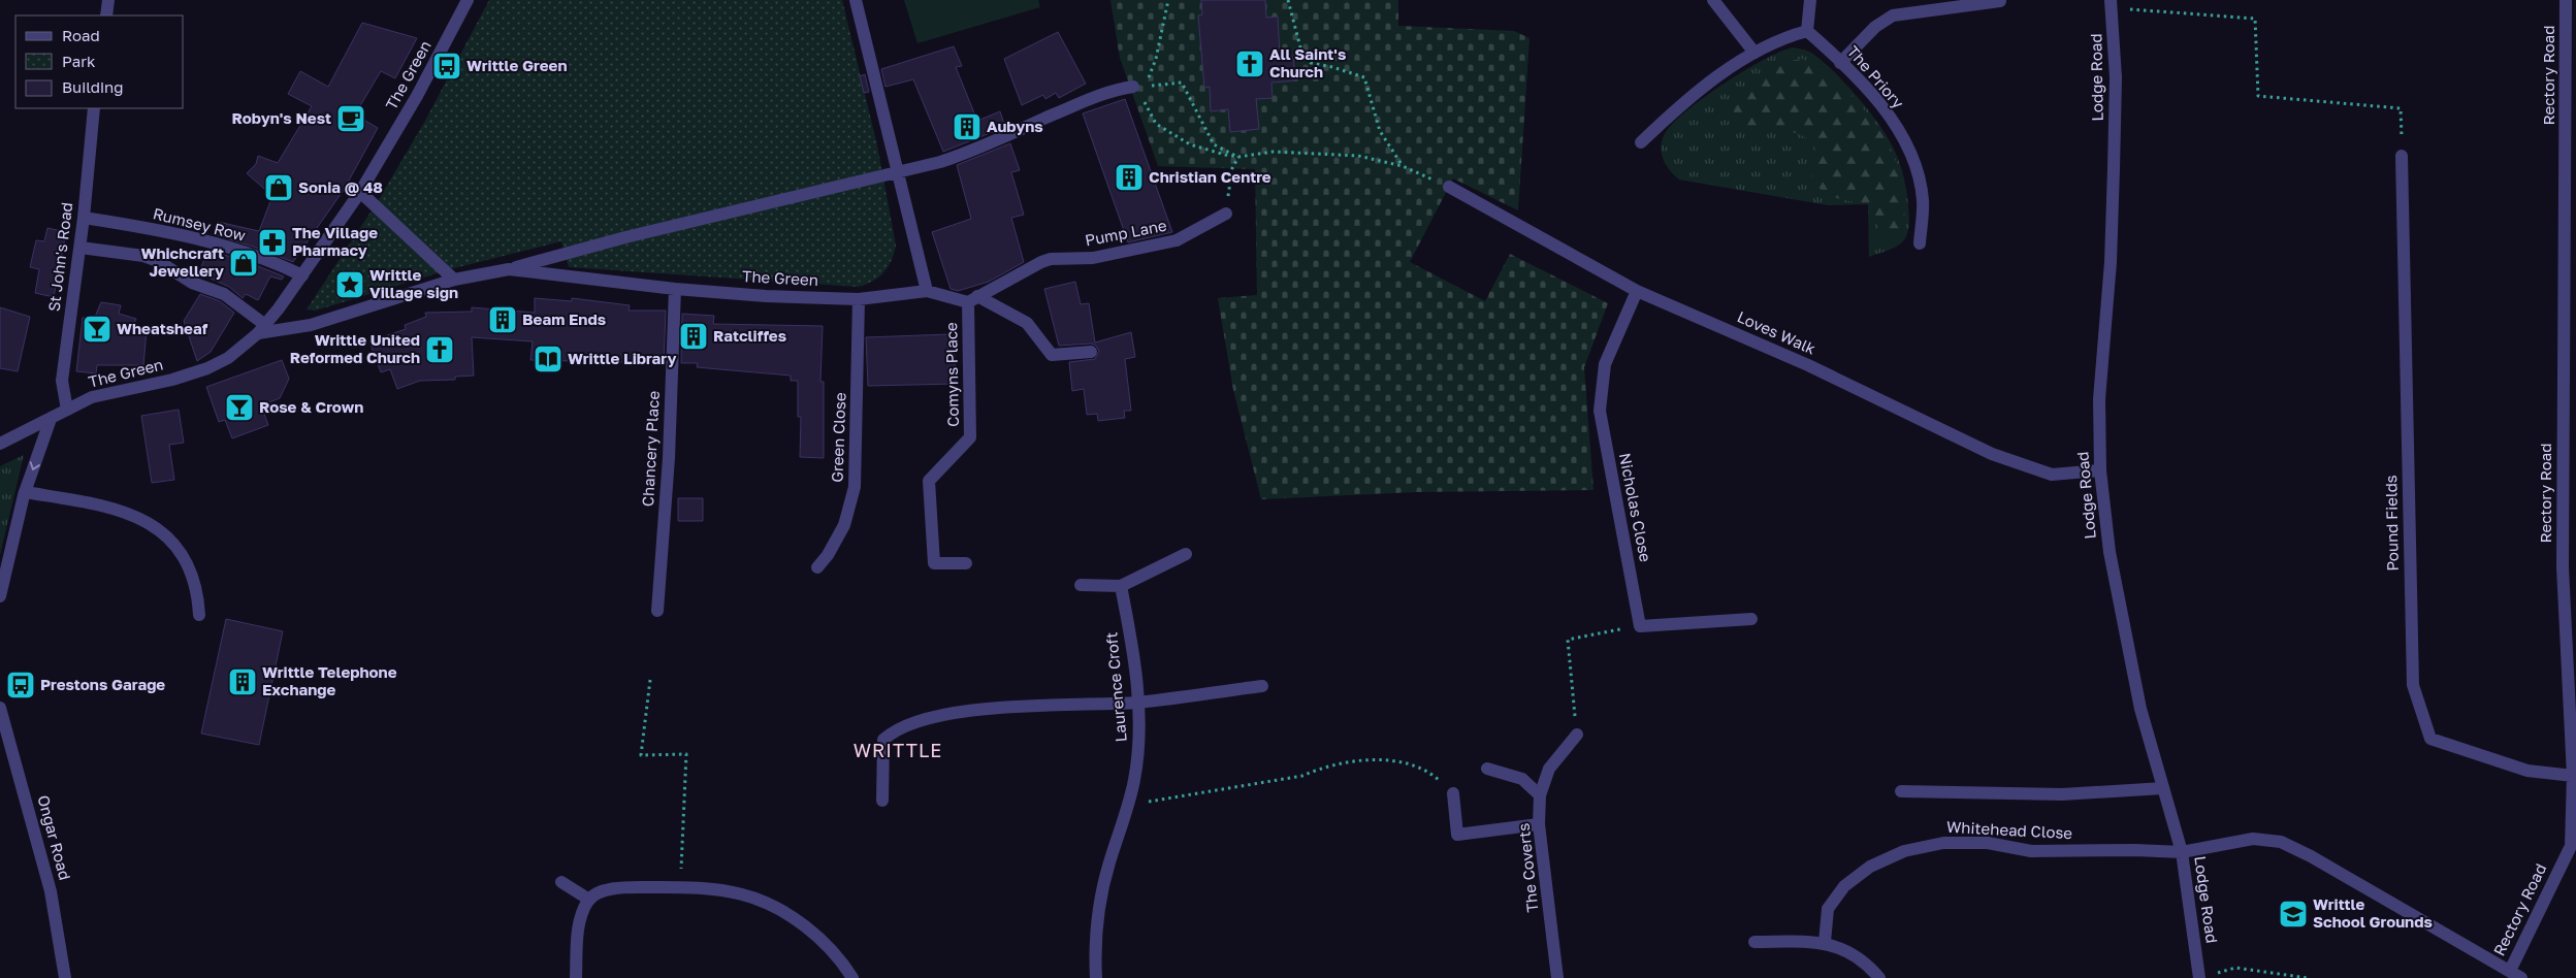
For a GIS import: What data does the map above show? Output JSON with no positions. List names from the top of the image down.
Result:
{
  "streets": {
    "street": [
      "The Green",
      "Rectory Road",
      "The Priory",
      "Lodge Road",
      "Rumsey Row",
      "Pump Lane",
      "St John's Road",
      "Loves Walk",
      "Comyns Place",
      "Green Close",
      "Chancery Place",
      "Nicholas Close",
      "Pound Fields",
      "Laurence Croft",
      "Whitehead Close",
      "Ongar Road",
      "The Coverts"
    ]
  },
  "crossings": [
    ["The Green", "Rumsey Row"],
    ["The Green", "St John's Road"],
    ["The Green", "Comyns Place"],
    ["The Green", "Green Close"],
    ["The Green", "Chancery Place"],
    ["Rectory Road", "Pound Fields"],
    ["Rectory Road", "Whitehead Close"],
    ["Lodge Road", "Loves Walk"],
    ["Lodge Road", "Whitehead Close"],
    ["Rumsey Row", "St John's Road"],
    ["Pump Lane", "Comyns Place"],
    ["Loves Walk", "Nicholas Close"]
  ],
  "districts": ["WRITTLE"],
  "places": {
    "church": ["All Saint's Church", "Writtle United Reformed Church"],
    "bus stop": ["Writtle Green", "Prestons Garage"],
    "cafe": ["Robyn's Nest"],
    "building": [
      "Aubyns",
      "Christian Centre",
      "Beam Ends",
      "Ratcliffes",
      "Writtle Telephone Exchange"
    ],
    "shop": ["Sonia @ 48", "Whichcraft Jewellery"],
    "pharmacy": ["The Village Pharmacy"],
    "place": ["Writtle Village sign"],
    "bar": ["Wheatsheaf", "Rose & Crown"],
    "library": ["Writtle Library"],
    "school or university": ["Writtle School Grounds"]
  },
  "legend": ["Road", "Park", "Building"]
}
